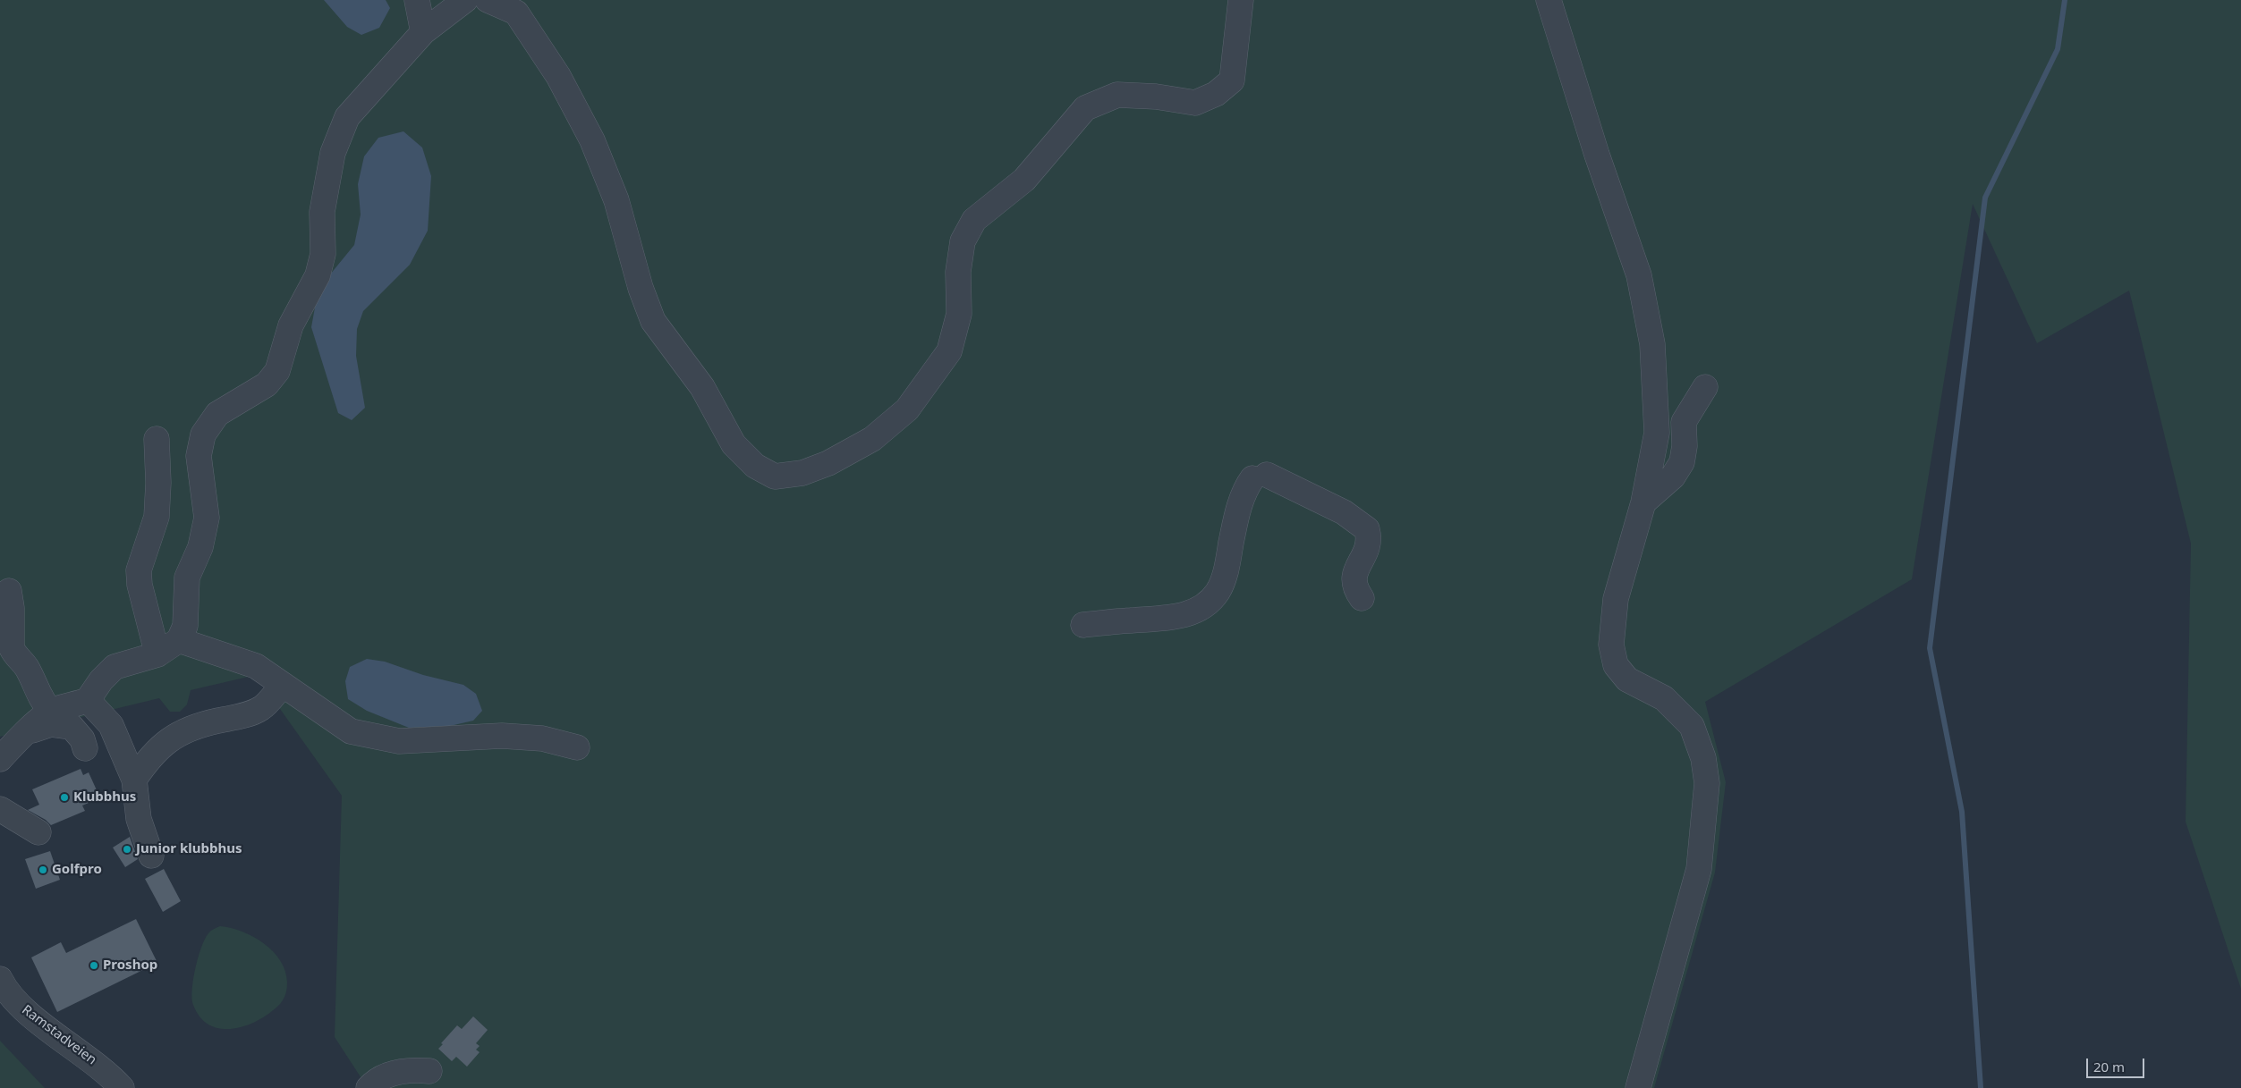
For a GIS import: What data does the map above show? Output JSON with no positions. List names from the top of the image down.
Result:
{
  "streets": {
    "street": ["Ramstadveien"]
  },
  "places": [
    "Klubbhus",
    "Junior klubbhus",
    "Golfpro",
    "Proshop"
  ],
  "scale_bar": "20 m"
}
